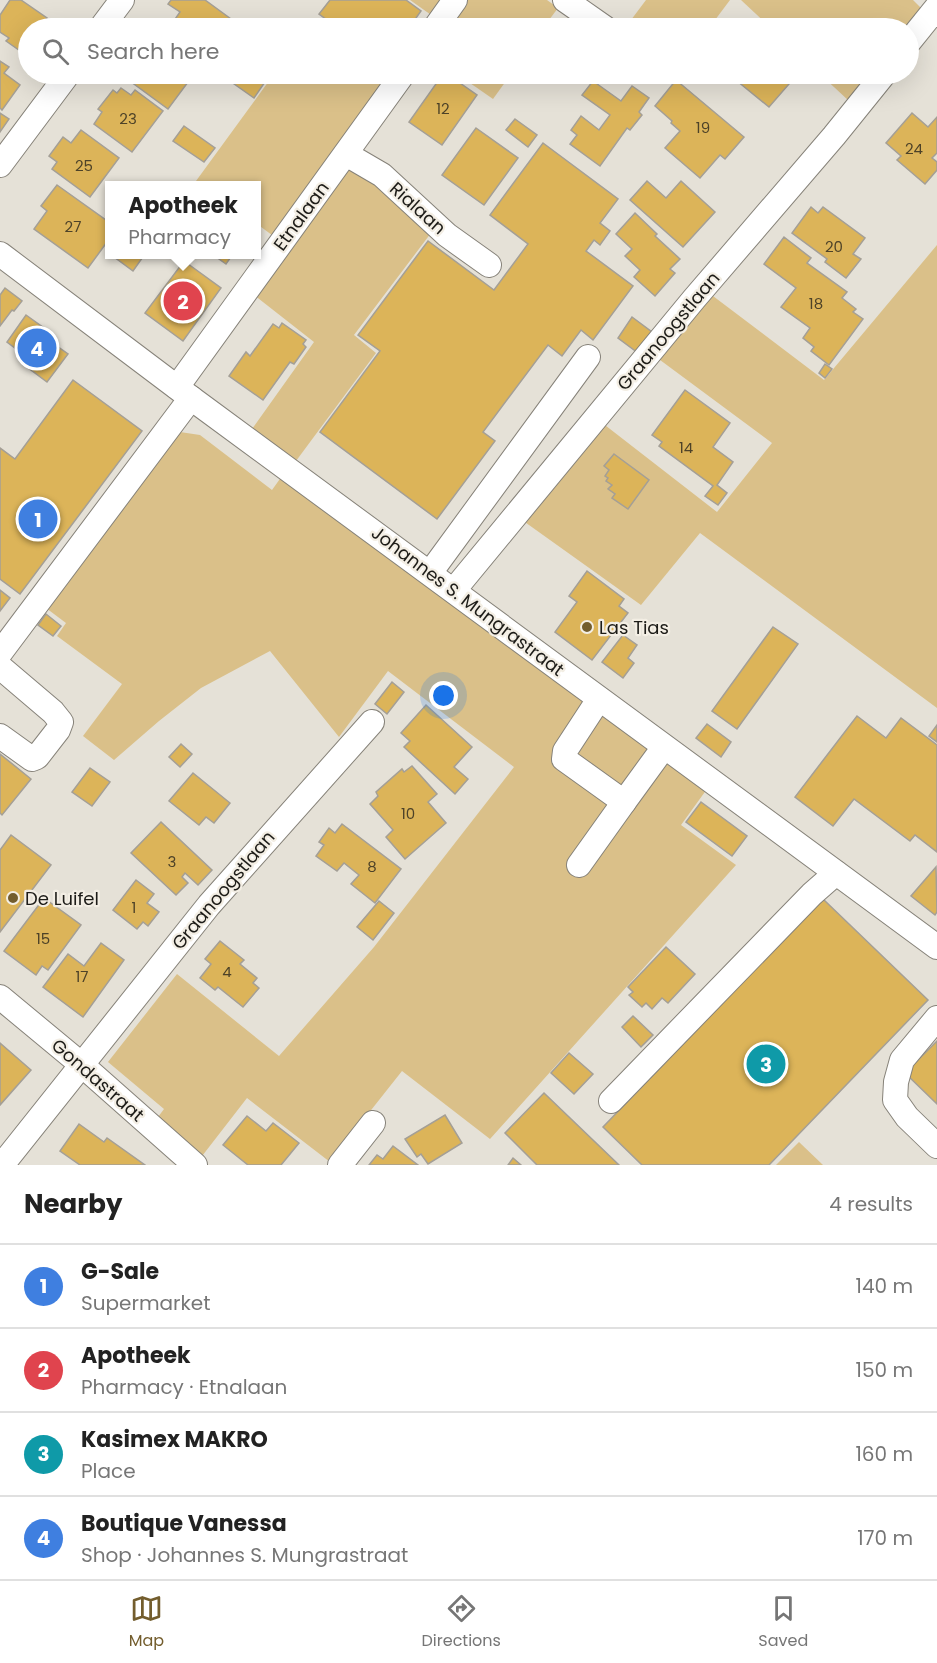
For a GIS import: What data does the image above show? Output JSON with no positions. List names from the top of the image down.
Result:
{
  "streets": {
    "street": [
      "Rialaan",
      "Etnalaan",
      "Graanoogstlaan",
      "Johannes S. Mungrastraat",
      "Gondastraat"
    ]
  },
  "crossings": [
    ["Rialaan", "Etnalaan"],
    ["Etnalaan", "Johannes S. Mungrastraat"],
    ["Graanoogstlaan", "Johannes S. Mungrastraat"],
    ["Graanoogstlaan", "Gondastraat"]
  ],
  "places": ["Las Tias", "De Luifel"],
  "house_numbers": [
    "12",
    "23",
    "19",
    "24",
    "25",
    "27",
    "20",
    "18",
    "14",
    "10",
    "3",
    "8",
    "1",
    "15",
    "4",
    "17"
  ],
  "page": {
    "search": "Search here",
    "popup": ["Apotheek", "Pharmacy"],
    "pins": [
      "2",
      "4",
      "1",
      "3"
    ],
    "heading": ["Nearby", "4 results"],
    "list": [
      {
        "mark": "1",
        "name": "G-Sale",
        "note": "Supermarket",
        "value": "140 m"
      },
      {
        "mark": "2",
        "name": "Apotheek",
        "note": "Pharmacy · Etnalaan",
        "value": "150 m"
      },
      {
        "mark": "3",
        "name": "Kasimex MAKRO",
        "note": "Place",
        "value": "160 m"
      },
      {
        "mark": "4",
        "name": "Boutique Vanessa",
        "note": "Shop · Johannes S. Mungrastraat",
        "value": "170 m"
      }
    ],
    "nav": ["Map", "Directions", "Saved"]
  }
}
